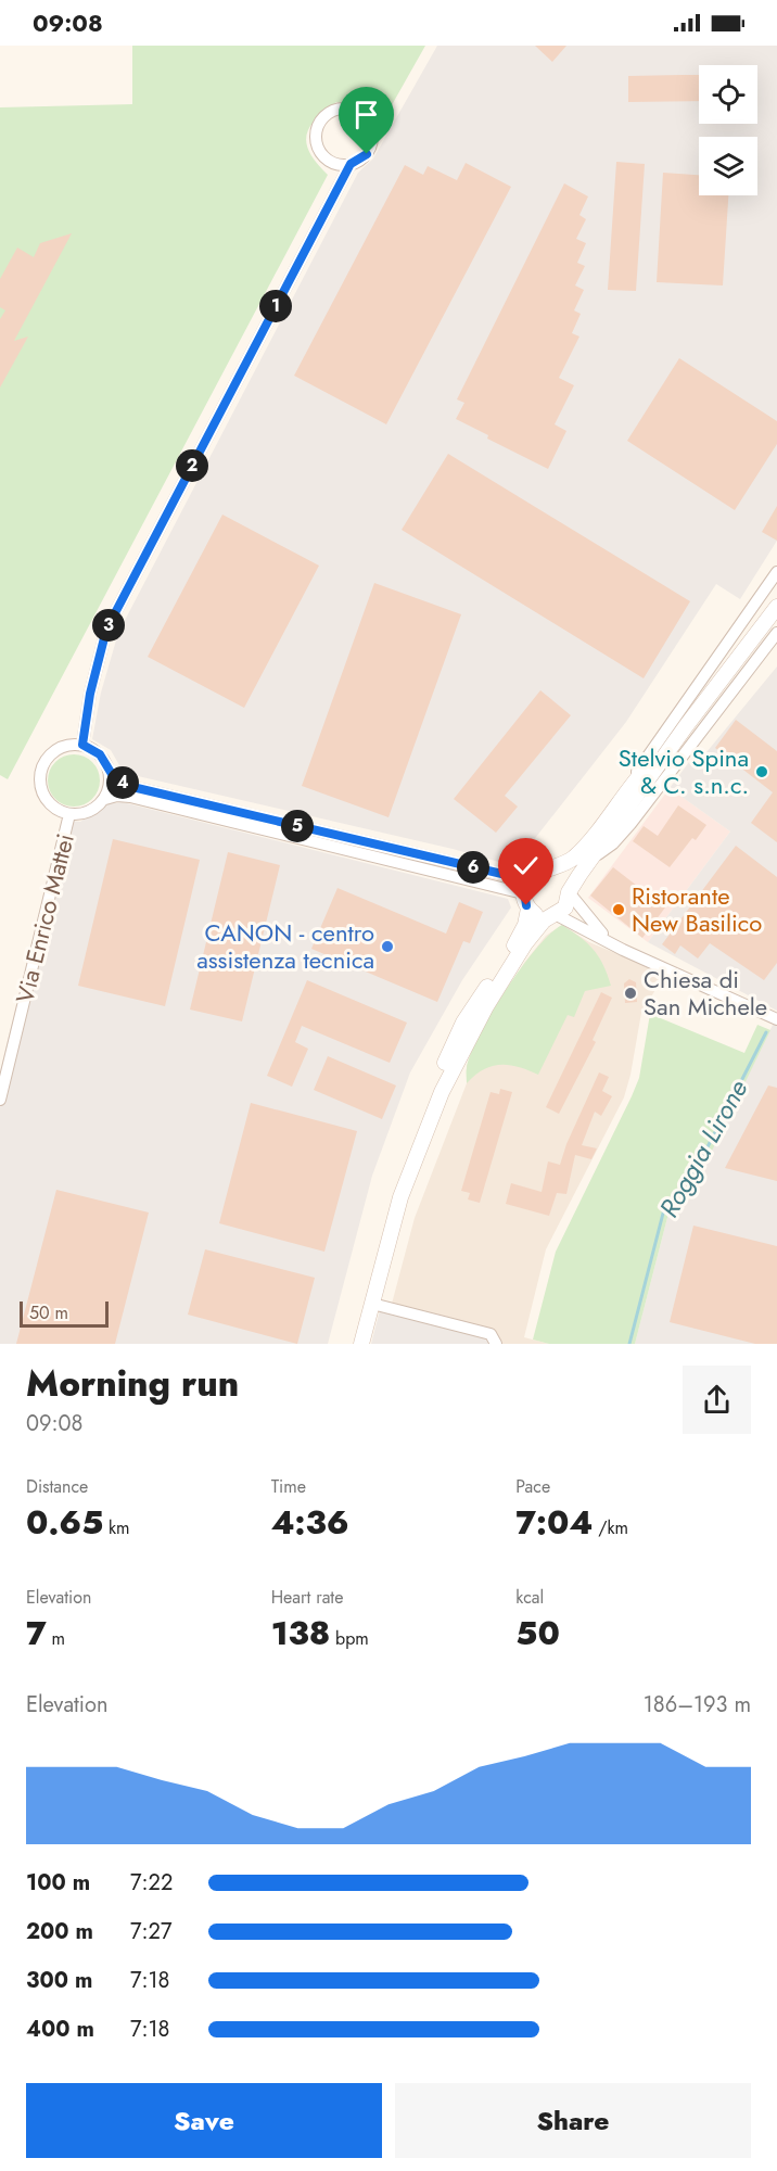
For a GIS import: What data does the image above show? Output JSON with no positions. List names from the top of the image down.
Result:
{
  "streets": {
    "street": ["Via Enrico Mattei"]
  },
  "water": ["Roggia Lirone"],
  "places": [
    "Stelvio Spina & C. s.n.c.",
    "Ristorante New Basilico",
    "CANON - centro assistenza tecnica",
    "Chiesa di San Michele"
  ],
  "scale_bar": "50 m",
  "page": {
    "status": "09:08",
    "pins": [
      "1",
      "2",
      "3",
      "4",
      "5",
      "6"
    ],
    "scale": "50 m",
    "heading": ["Morning run", "09:08"],
    "stats": [
      ["Distance", "0.65 km"],
      ["Time", "4:36"],
      ["Pace", "7:04 /km"],
      ["Elevation", "7 m"],
      ["Heart rate", "138 bpm"],
      ["kcal", "50"]
    ],
    "chart": ["Elevation", "186–193 m"],
    "list": [
      {
        "name": "100 m",
        "note": "7:22"
      },
      {
        "name": "200 m",
        "note": "7:27"
      },
      {
        "name": "300 m",
        "note": "7:18"
      },
      {
        "name": "400 m",
        "note": "7:18"
      }
    ],
    "buttons": ["Save", "Share"]
  }
}
